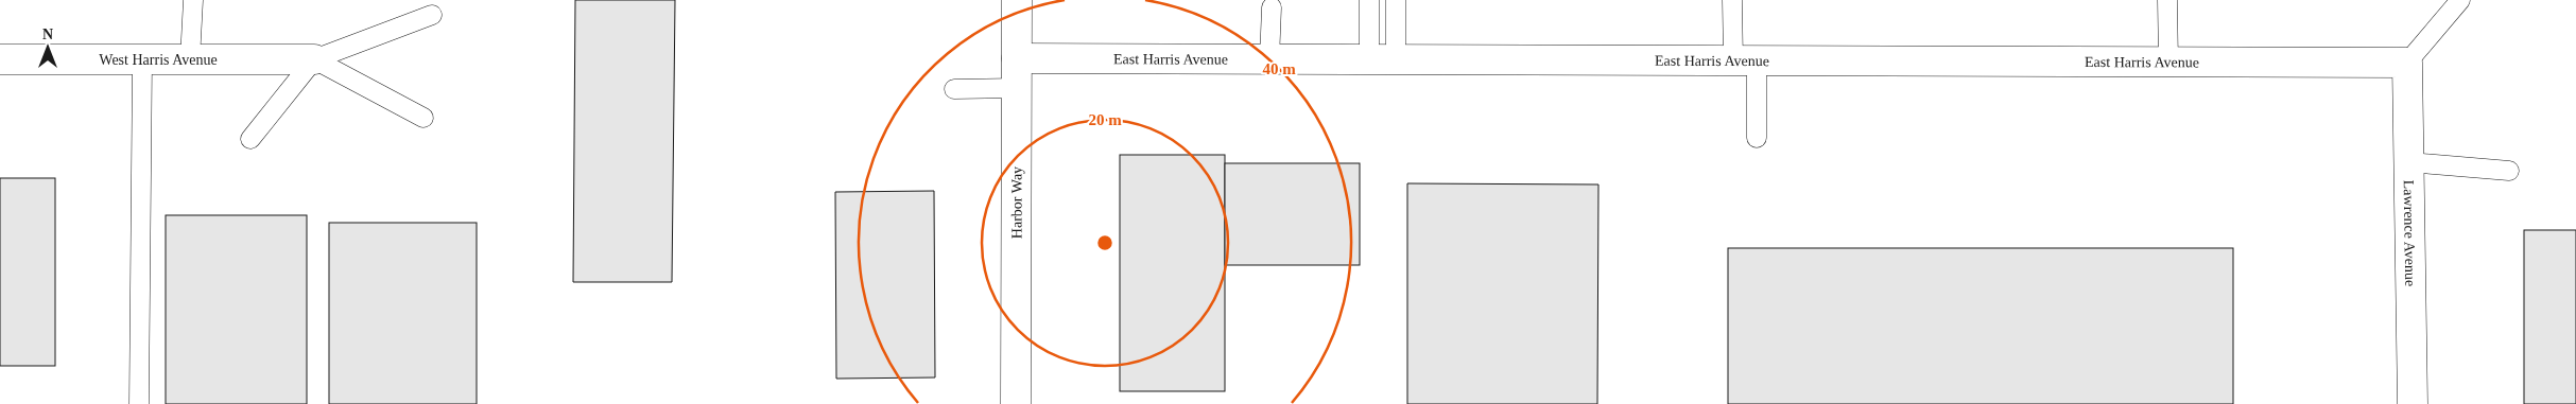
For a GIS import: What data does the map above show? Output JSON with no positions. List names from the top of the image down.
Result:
{
  "streets": {
    "street": [
      "East Harris Avenue",
      "West Harris Avenue",
      "Harbor Way",
      "Lawrence Avenue"
    ]
  },
  "crossings": [
    ["East Harris Avenue", "Harbor Way"],
    ["East Harris Avenue", "Lawrence Avenue"]
  ],
  "north": "top",
  "rings": ["40 m", "20 m"]
}
